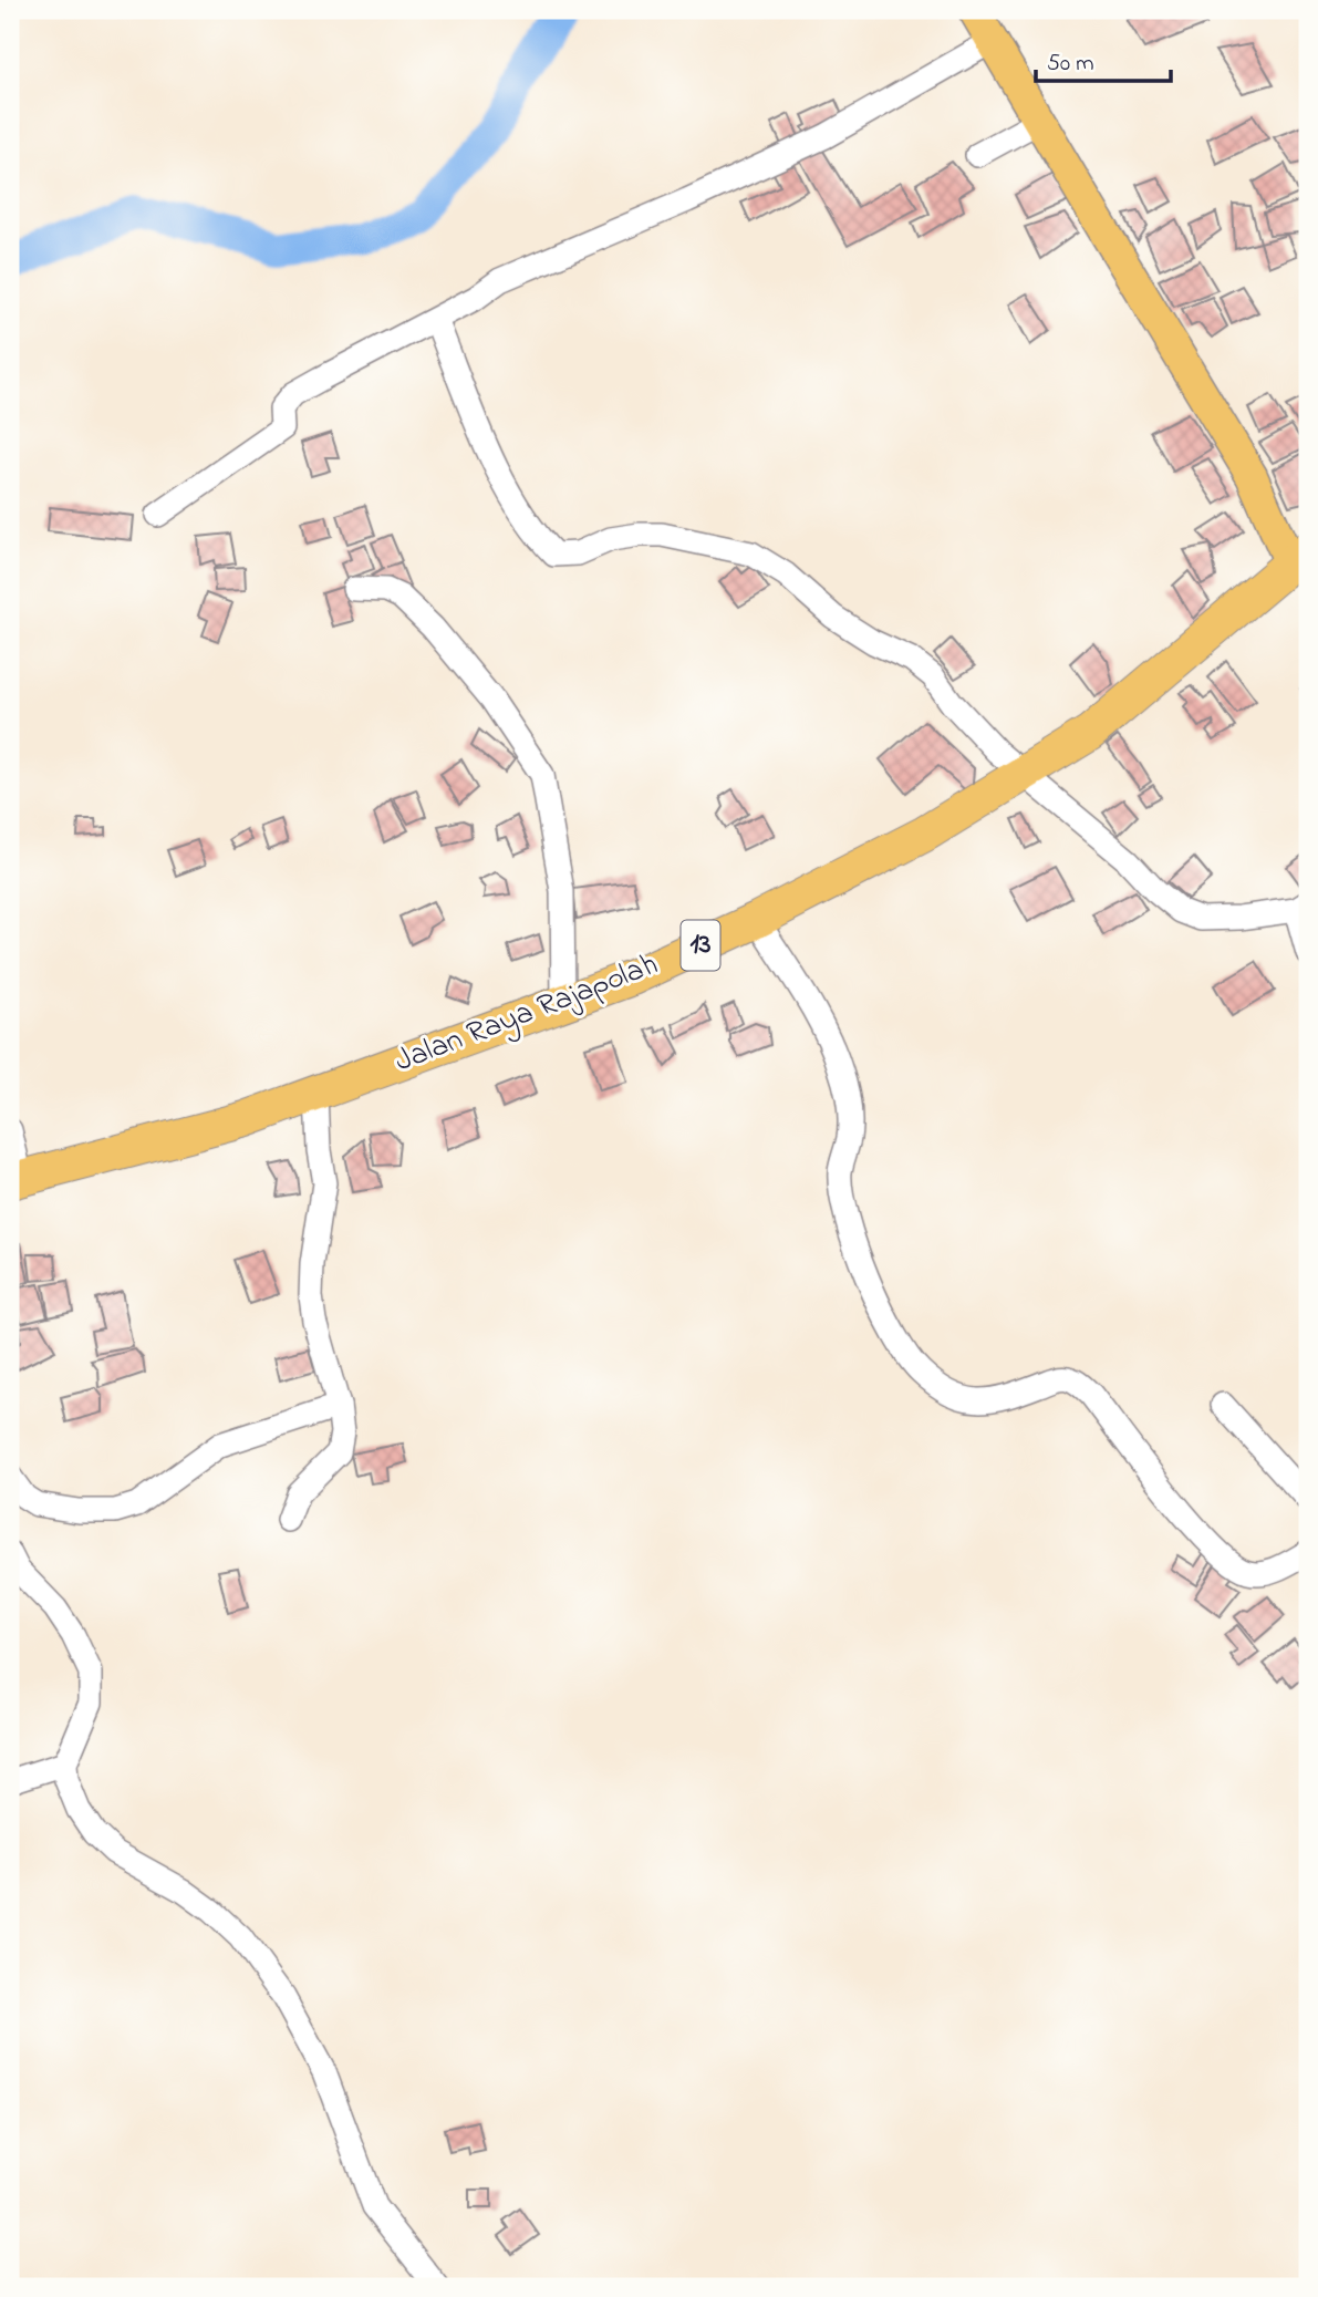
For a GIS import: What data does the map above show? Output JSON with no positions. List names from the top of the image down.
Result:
{
  "streets": {
    "highway": ["13", "Jalan Raya Rajapolah"]
  },
  "scale_bar": "50 m"
}
